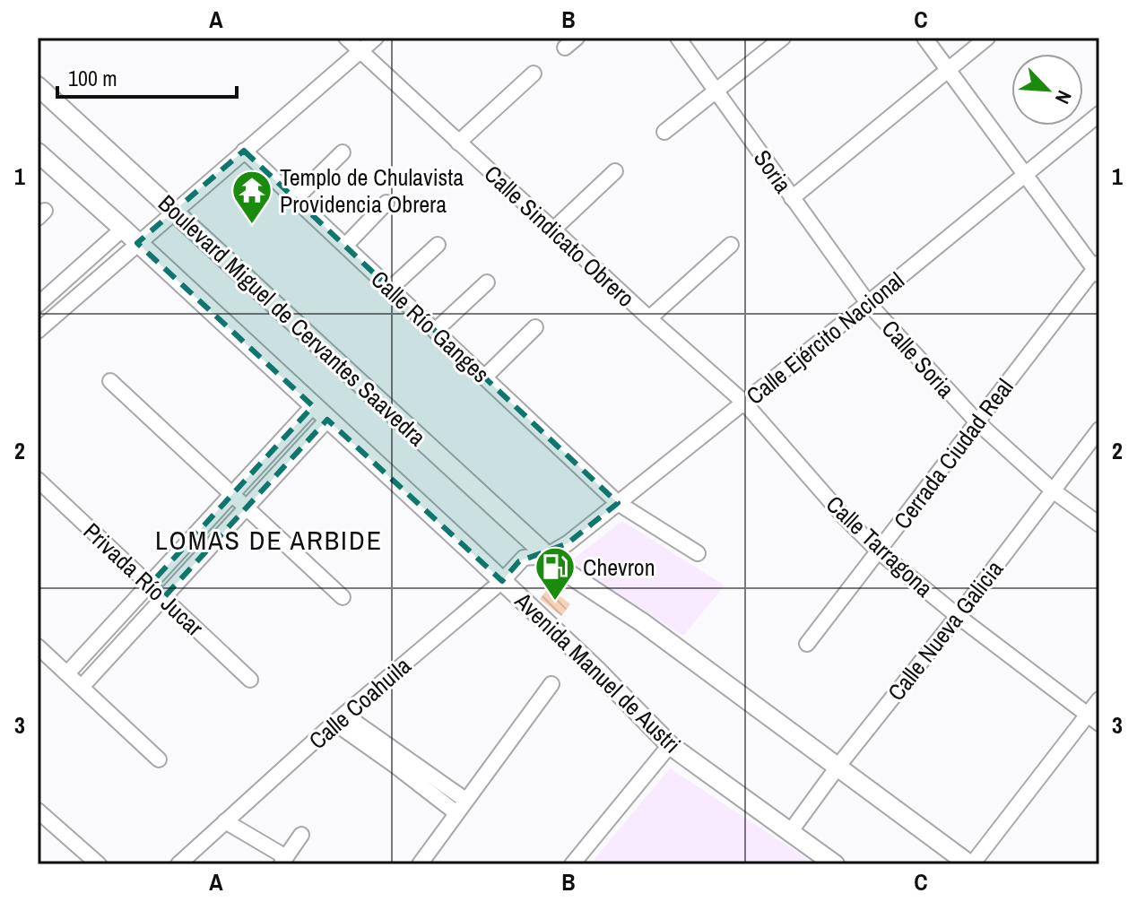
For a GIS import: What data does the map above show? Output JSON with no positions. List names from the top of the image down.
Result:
{
  "streets": {
    "main road": ["Boulevard Miguel de Cervantes Saavedra", "Avenida Manuel de Austri"],
    "street": [
      "Soria",
      "Calle Sindicato Obrero",
      "Calle Río Ganges",
      "Calle Ejército Nacional",
      "Calle Soria",
      "Cerrada Ciudad Real",
      "Calle Tarragona",
      "Privada Río Jucar",
      "Calle Nueva Galicia",
      "Calle Coahuila"
    ]
  },
  "crossings": [
    ["Soria", "Calle Ejército Nacional"],
    ["Soria", "Calle Soria"],
    ["Calle Sindicato Obrero", "Calle Ejército Nacional"],
    ["Calle Sindicato Obrero", "Calle Tarragona"],
    ["Boulevard Miguel de Cervantes Saavedra", "Calle Ejército Nacional"],
    ["Boulevard Miguel de Cervantes Saavedra", "Calle Nueva Galicia"],
    ["Boulevard Miguel de Cervantes Saavedra", "Avenida Manuel de Austri"],
    ["Boulevard Miguel de Cervantes Saavedra", "Calle Coahuila"],
    ["Calle Río Ganges", "Calle Ejército Nacional"],
    ["Calle Ejército Nacional", "Calle Soria"],
    ["Calle Ejército Nacional", "Calle Tarragona"],
    ["Calle Ejército Nacional", "Calle Coahuila"],
    ["Calle Soria", "Cerrada Ciudad Real"],
    ["Calle Soria", "Calle Nueva Galicia"],
    ["Cerrada Ciudad Real", "Calle Tarragona"],
    ["Calle Tarragona", "Calle Nueva Galicia"],
    ["Calle Nueva Galicia", "Avenida Manuel de Austri"],
    ["Avenida Manuel de Austri", "Calle Coahuila"]
  ],
  "districts": ["LOMAS DE ARBIDE"],
  "places": {
    "temple": ["Templo de Chulavista Providencia Obrera"],
    "fuel station": ["Chevron"]
  },
  "scale_bar": "100 m",
  "north": "bottom right",
  "grid": {
    "columns": ["A", "B", "C"],
    "rows": ["1", "2", "3"]
  }
}
